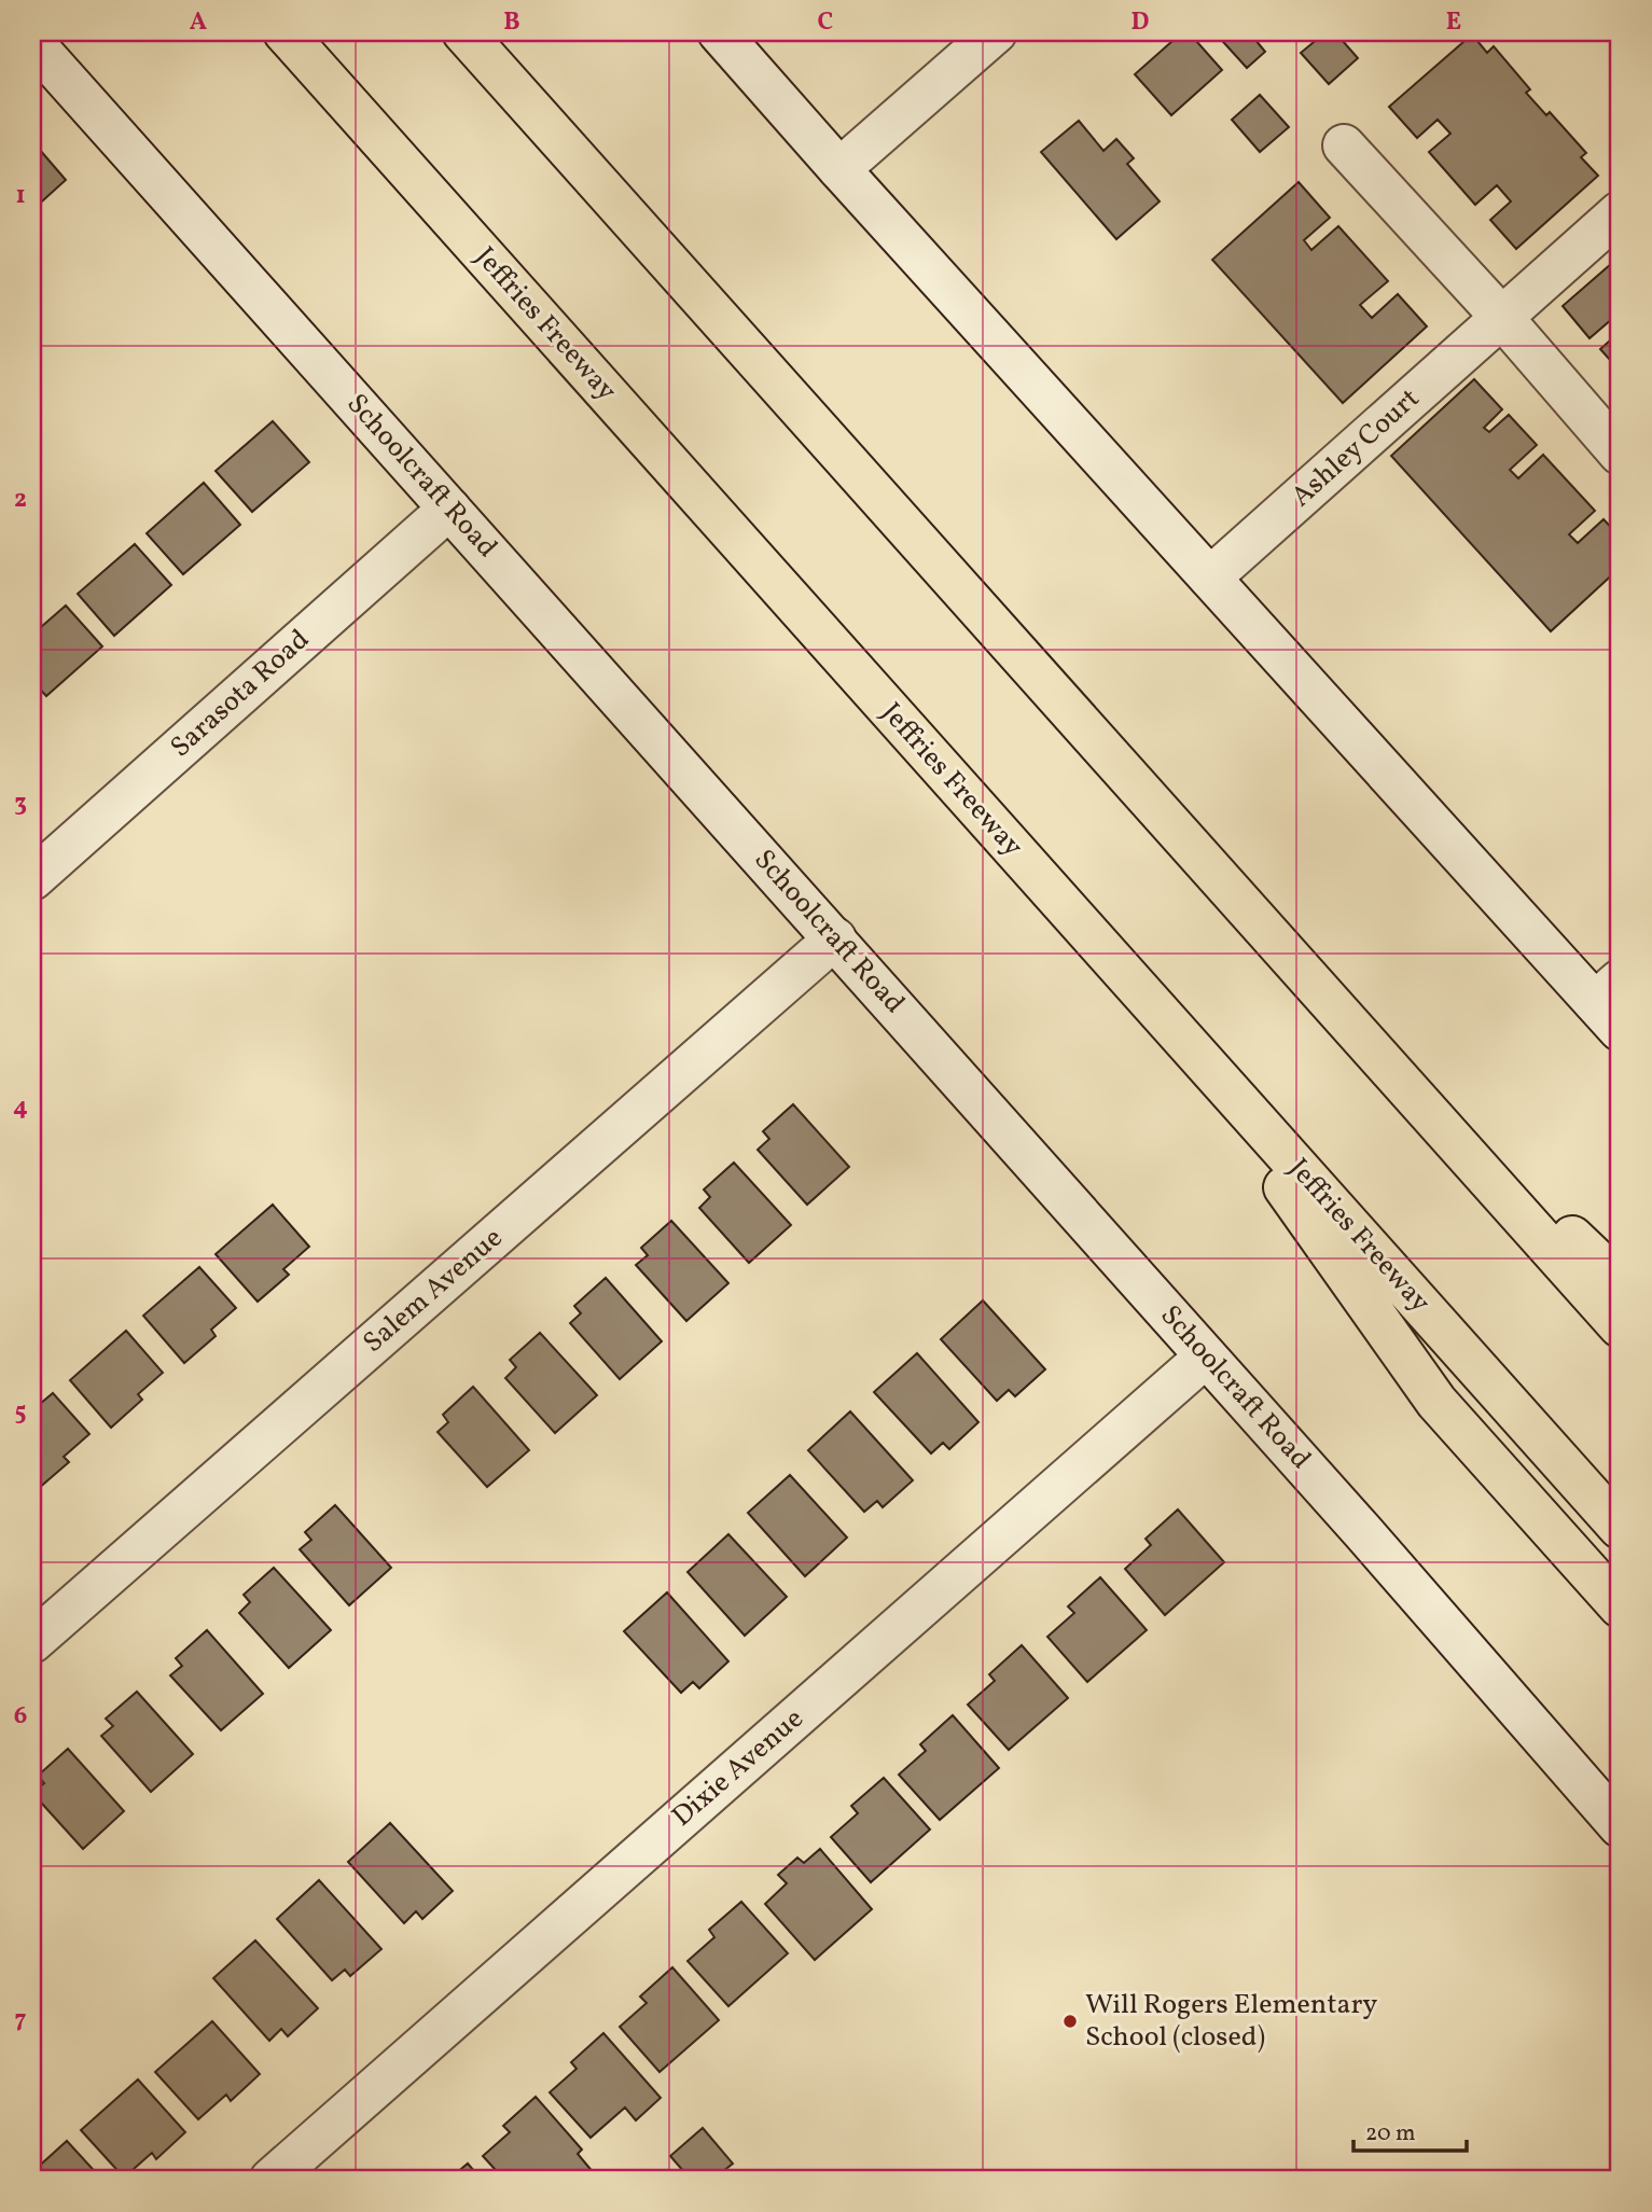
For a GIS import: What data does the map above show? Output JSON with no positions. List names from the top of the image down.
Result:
{
  "streets": {
    "highway": ["Jeffries Freeway"],
    "street": [
      "Ashley Court",
      "Schoolcraft Road",
      "Sarasota Road",
      "Salem Avenue",
      "Dixie Avenue"
    ]
  },
  "crossings": [
    ["Schoolcraft Road", "Sarasota Road"],
    ["Schoolcraft Road", "Salem Avenue"],
    ["Schoolcraft Road", "Dixie Avenue"]
  ],
  "places": ["Will Rogers Elementary School (closed)"],
  "scale_bar": "20 m",
  "grid": {
    "columns": [
      "A",
      "B",
      "C",
      "D",
      "E"
    ],
    "rows": [
      "1",
      "2",
      "3",
      "4",
      "5",
      "6",
      "7"
    ]
  }
}
